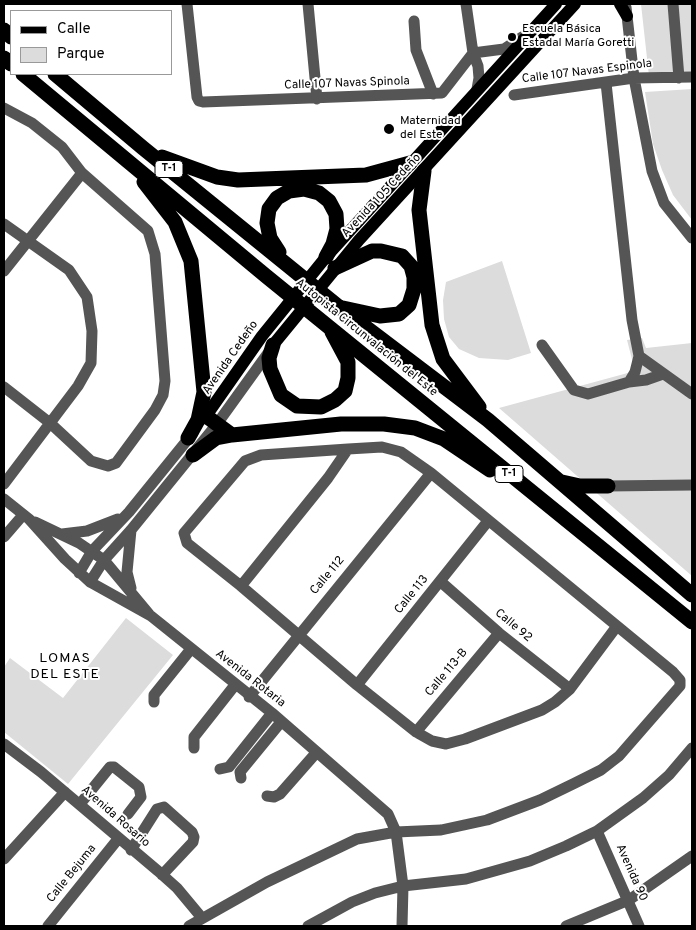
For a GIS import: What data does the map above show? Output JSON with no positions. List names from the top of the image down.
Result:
{
  "streets": {
    "highway": ["T-1", "Autopista Circunvalación del Este"],
    "main road": ["Avenida 105 Cedeño", "Avenida Cedeño"],
    "street": [
      "Calle 107 Navas Espinola",
      "Calle 107 Navas Spinola",
      "Calle 112",
      "Calle 113",
      "Calle 92",
      "Calle 113-B",
      "Avenida Rotaria",
      "Avenida Rosario",
      "Avenida 90",
      "Calle Bejuma"
    ]
  },
  "crossings": [
    ["Avenida 105 Cedeño", "Avenida Cedeño"],
    ["Avenida Cedeño", "Avenida Rotaria"],
    ["Calle 112", "Avenida Rotaria"],
    ["Calle 113", "Calle 92"],
    ["Calle 92", "Calle 113-B"],
    ["Avenida Rosario", "Calle Bejuma"]
  ],
  "districts": ["LOMAS DEL ESTE"],
  "places": ["Escuela Básica Estadal María Goretti", "Maternidad del Este"],
  "legend": ["Calle", "Parque"]
}
